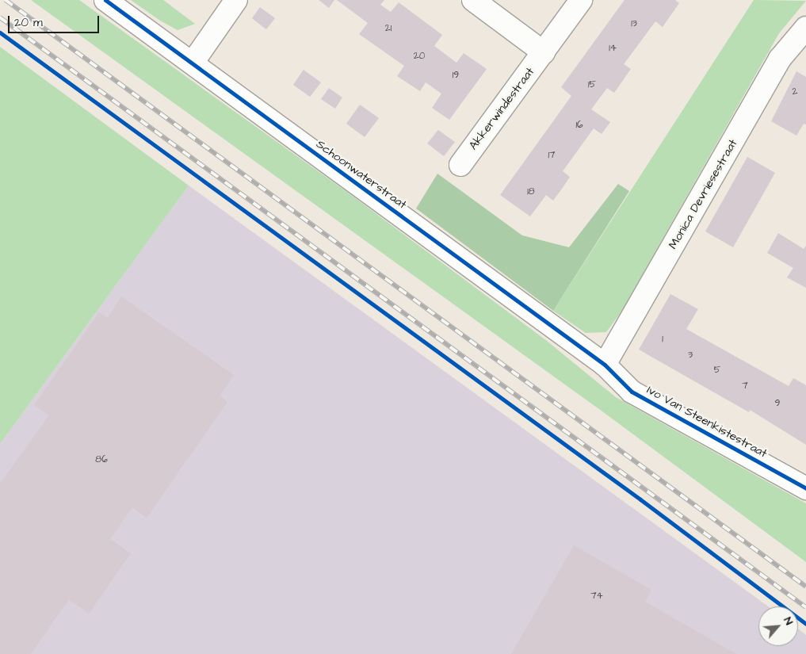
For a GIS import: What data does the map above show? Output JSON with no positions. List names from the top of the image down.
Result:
{
  "streets": {
    "street": [
      "Akkerwindestraat",
      "Schoonwaterstraat",
      "Monica Devriesestraat",
      "Ivo Van Steenkistestraat"
    ]
  },
  "crossings": [
    ["Schoonwaterstraat", "Monica Devriesestraat"],
    ["Schoonwaterstraat", "Ivo Van Steenkistestraat"],
    ["Monica Devriesestraat", "Ivo Van Steenkistestraat"]
  ],
  "house_numbers": [
    "13",
    "21",
    "14",
    "20",
    "19",
    "15",
    "2",
    "16",
    "17",
    "18",
    "1",
    "3",
    "5",
    "7",
    "9",
    "86",
    "74"
  ],
  "scale_bar": "20 m",
  "north": "top right"
}
